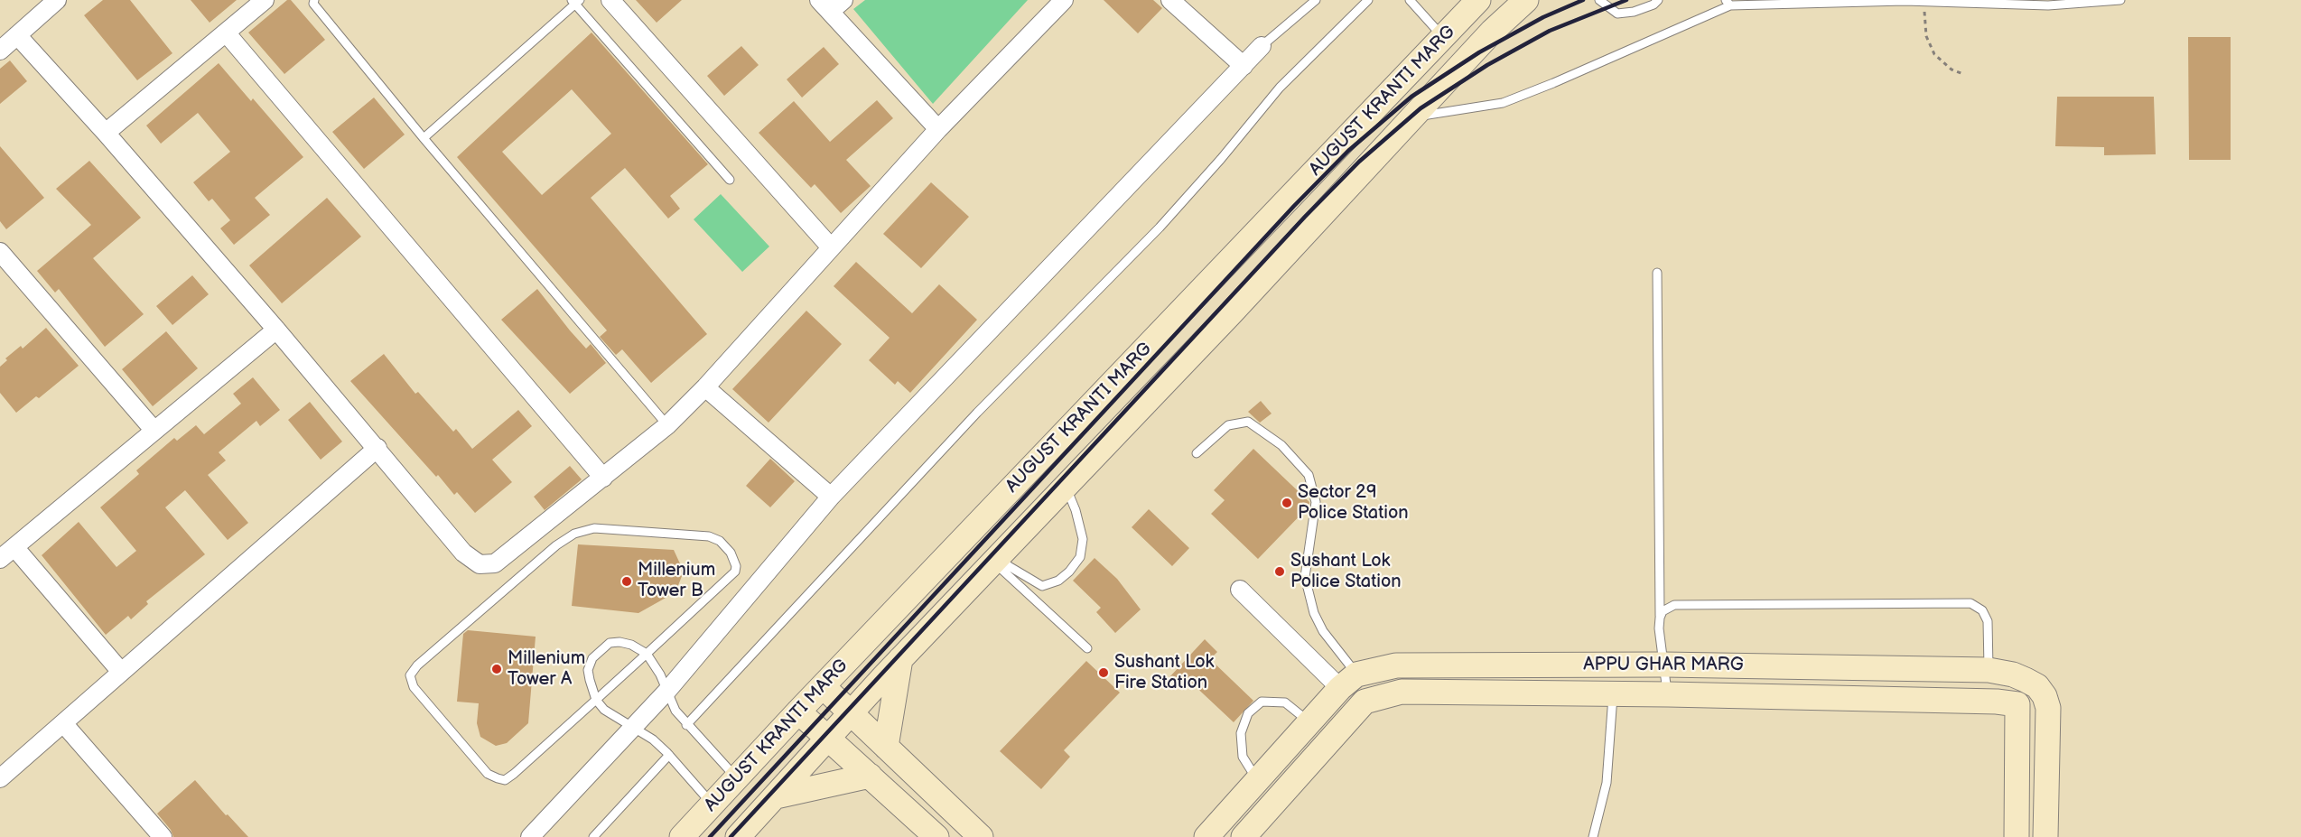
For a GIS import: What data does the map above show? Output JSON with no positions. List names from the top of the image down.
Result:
{
  "streets": {
    "main road": ["AUGUST KRANTI MARG", "APPU GHAR MARG"]
  },
  "places": [
    "Sector 29 Police Station",
    "Sushant Lok Police Station",
    "Millenium Tower B",
    "Millenium Tower A",
    "Sushant Lok Fire Station"
  ]
}
